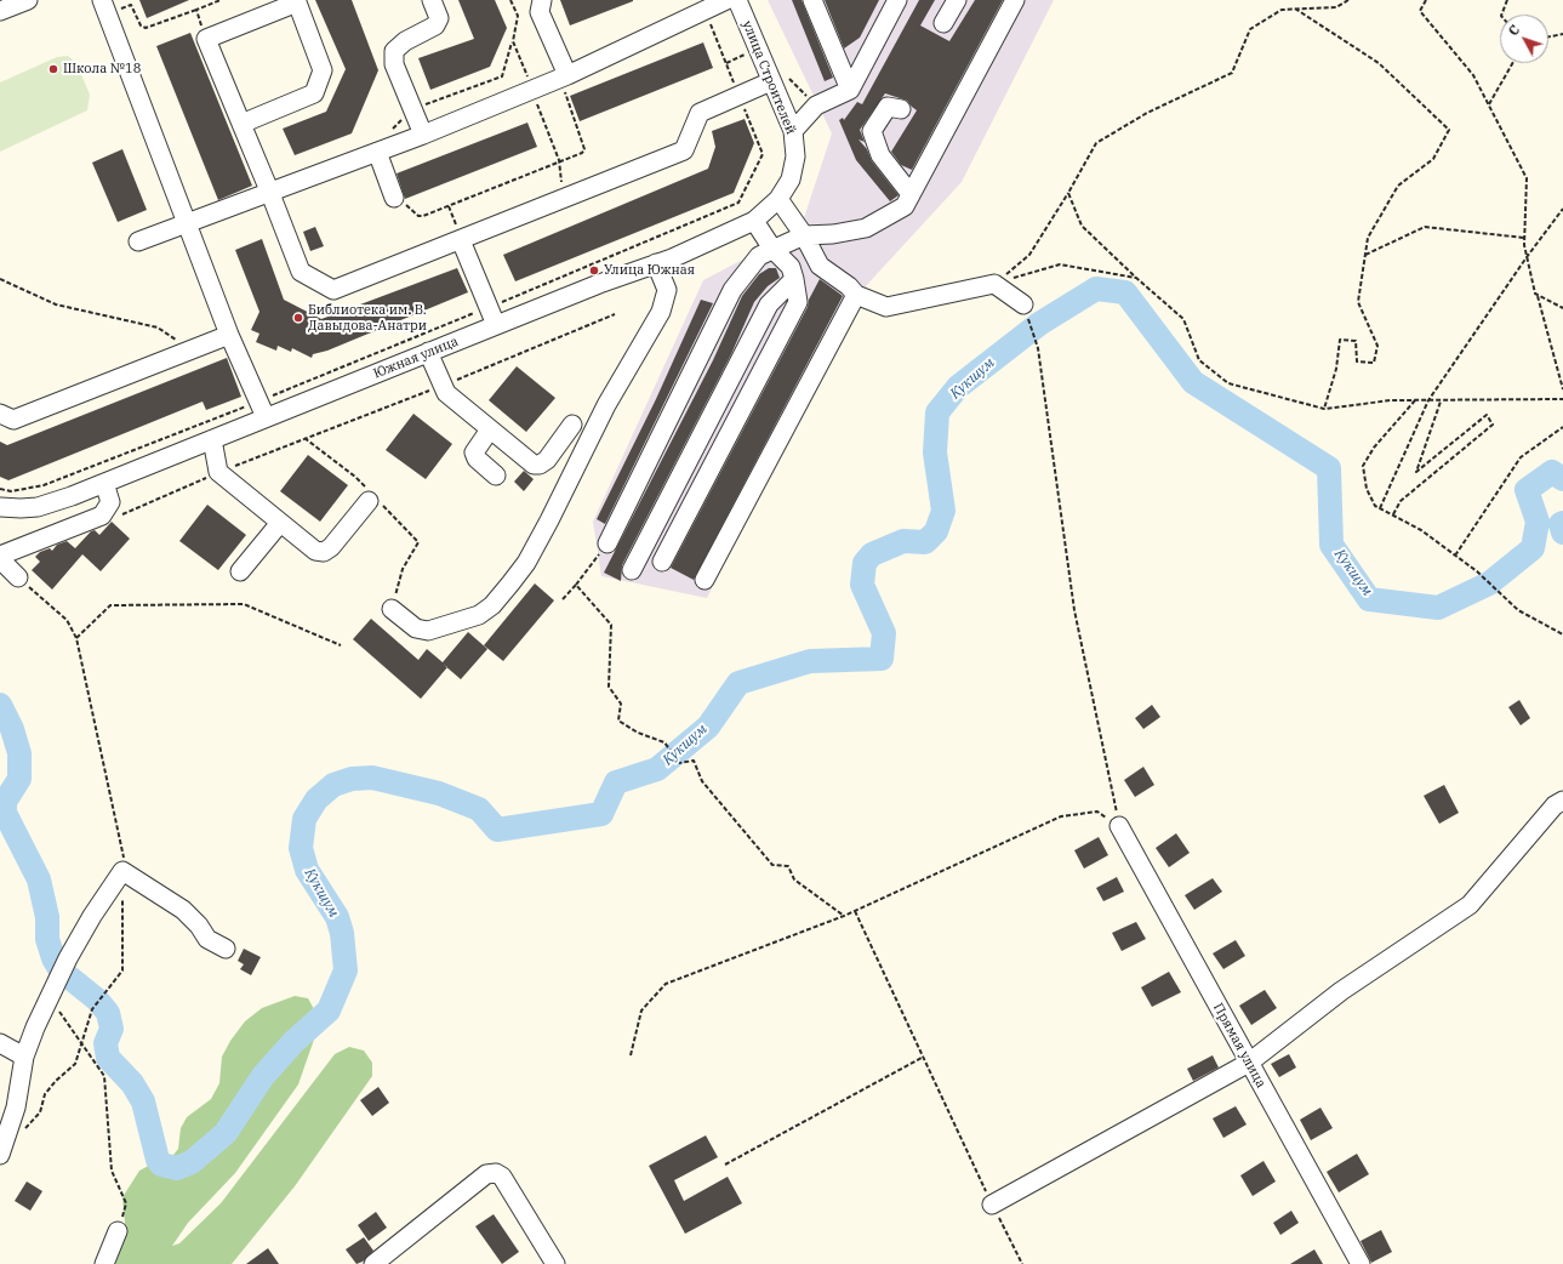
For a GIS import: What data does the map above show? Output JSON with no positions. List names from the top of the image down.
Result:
{
  "streets": {
    "street": ["улица Строителей", "Южная улица", "Прямая улица"]
  },
  "crossings": [
    ["улица Строителей", "Южная улица"]
  ],
  "water": ["Кукшум"],
  "places": ["Школа №18", "Улица Южная", "Библиотека им. В. Давыдова-Анатри"],
  "north": "top left"
}
